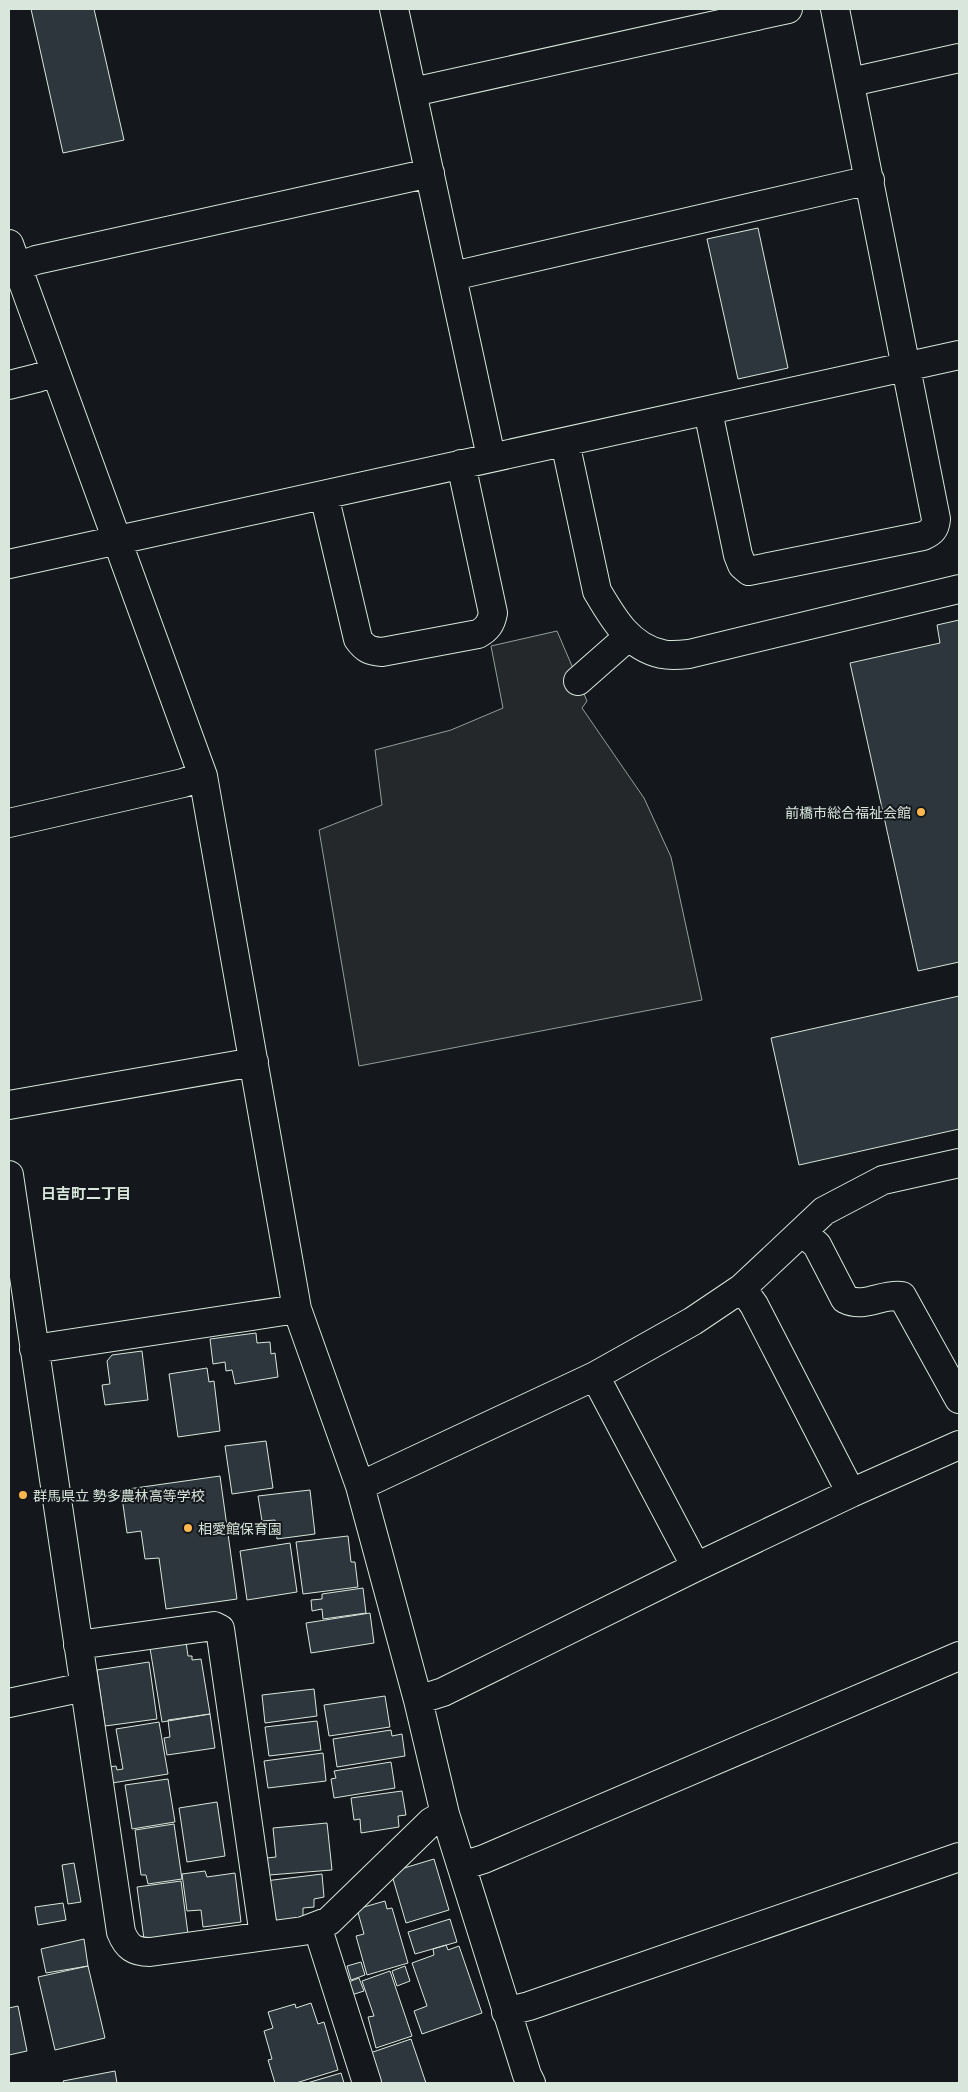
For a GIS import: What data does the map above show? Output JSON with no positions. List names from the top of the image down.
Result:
{
  "districts": ["日吉町二丁目"],
  "places": ["前橋市総合福祉会館", "群馬県立 勢多農林高等学校", "相愛館保育園"]
}
